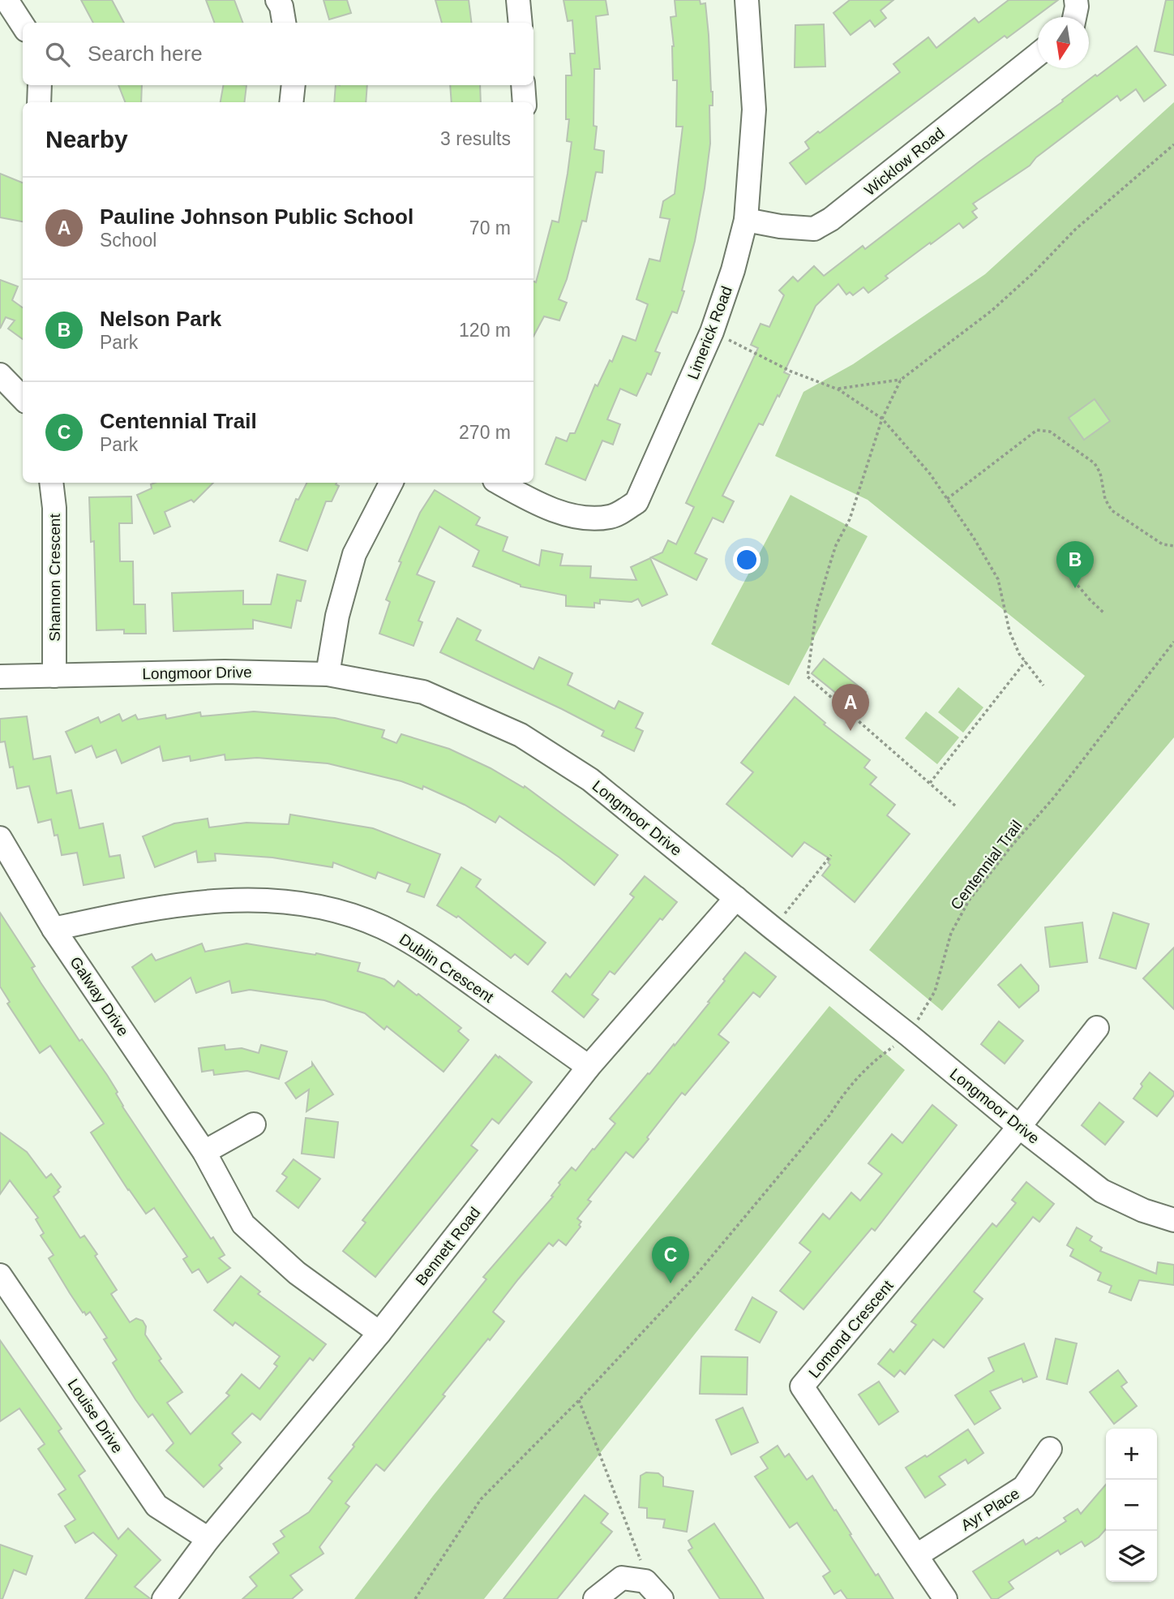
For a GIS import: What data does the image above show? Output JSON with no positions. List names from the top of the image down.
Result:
{
  "streets": {
    "street": [
      "Wicklow Road",
      "Limerick Road",
      "Shannon Crescent",
      "Longmoor Drive",
      "Dublin Crescent",
      "Galway Drive",
      "Bennett Road",
      "Lomond Crescent",
      "Louise Drive",
      "Ayr Place"
    ],
    "path": ["Centennial Trail"]
  },
  "crossings": [
    ["Wicklow Road", "Limerick Road"],
    ["Shannon Crescent", "Longmoor Drive"],
    ["Longmoor Drive", "Centennial Trail"],
    ["Longmoor Drive", "Bennett Road"],
    ["Longmoor Drive", "Lomond Crescent"],
    ["Dublin Crescent", "Galway Drive"],
    ["Dublin Crescent", "Bennett Road"],
    ["Galway Drive", "Bennett Road"],
    ["Bennett Road", "Louise Drive"],
    ["Lomond Crescent", "Ayr Place"]
  ],
  "north": "bottom",
  "page": {
    "search": "Search here",
    "heading": ["Nearby", "3 results"],
    "list": [
      {
        "mark": "A",
        "name": "Pauline Johnson Public School",
        "note": "School",
        "value": "70 m"
      },
      {
        "mark": "B",
        "name": "Nelson Park",
        "note": "Park",
        "value": "120 m"
      },
      {
        "mark": "C",
        "name": "Centennial Trail",
        "note": "Park",
        "value": "270 m"
      }
    ],
    "pins": ["B", "A", "C"],
    "map_buttons": ["+", "−"]
  }
}
